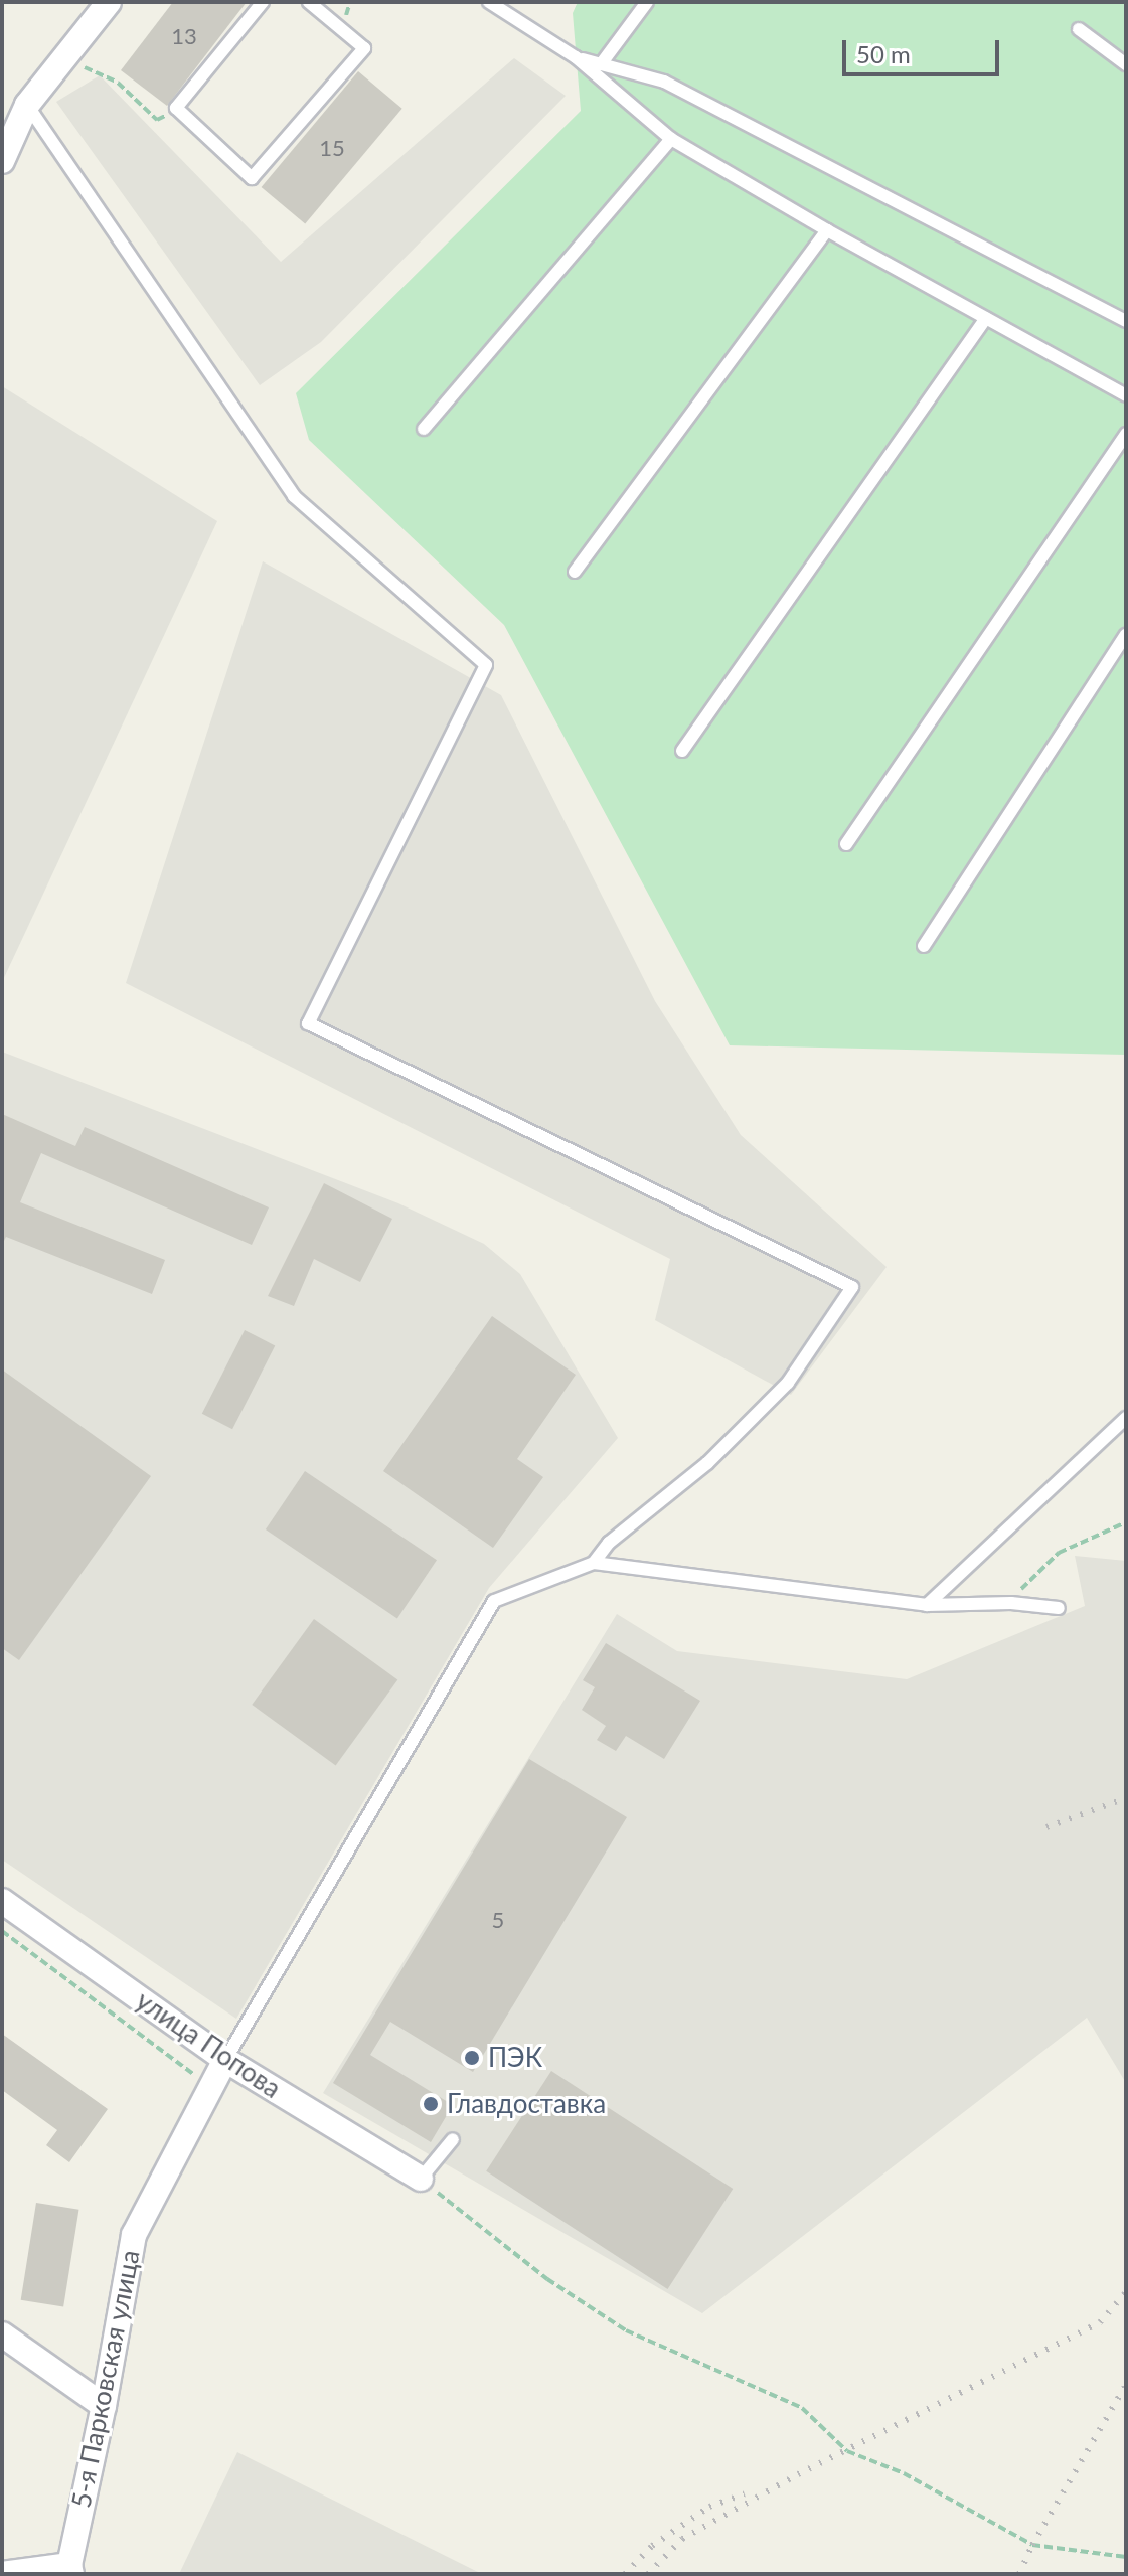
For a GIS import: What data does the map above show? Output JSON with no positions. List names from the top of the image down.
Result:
{
  "streets": {
    "street": ["улица Попова", "5-я Парковская улица"]
  },
  "crossings": [
    ["улица Попова", "5-я Парковская улица"]
  ],
  "places": ["ПЭК", "Главдоставка"],
  "house_numbers": ["13", "15", "5"],
  "scale_bar": "50 m"
}
